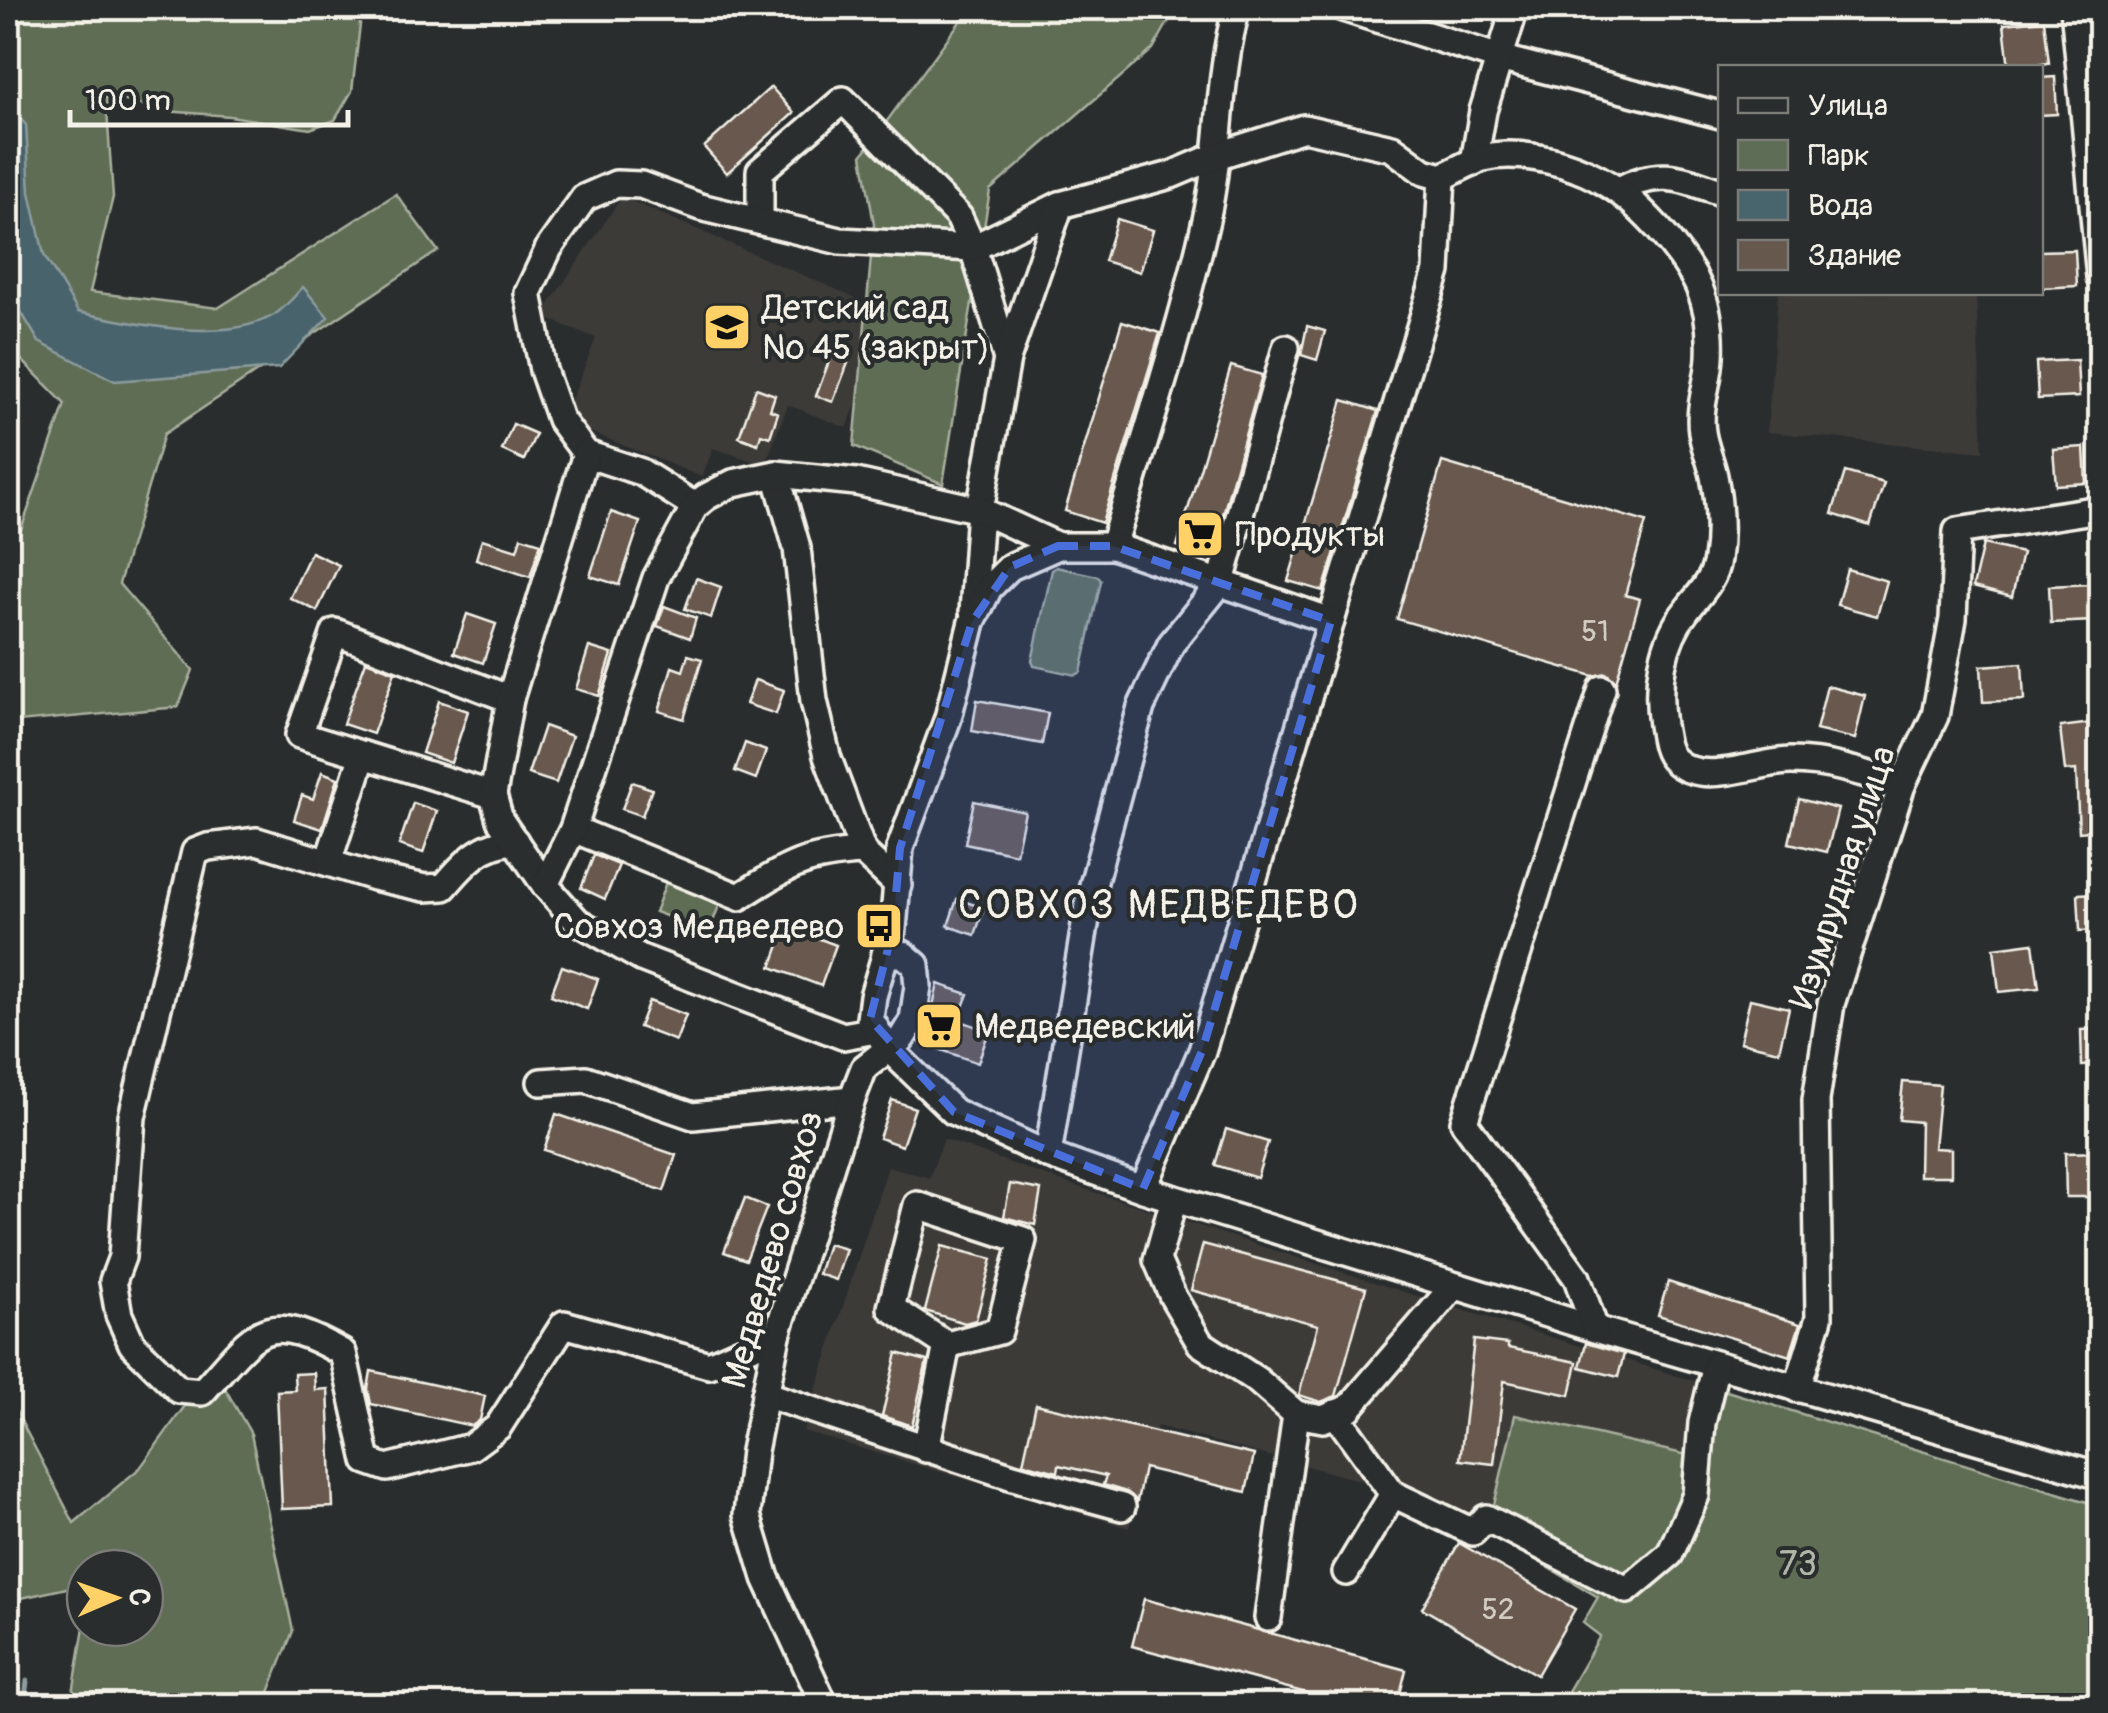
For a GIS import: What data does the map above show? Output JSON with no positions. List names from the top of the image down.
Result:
{
  "streets": {
    "street": ["Изумрудная улица", "Медведево совхоз"]
  },
  "districts": ["СОВХОЗ МЕДВЕДЕВО"],
  "parks": ["73"],
  "places": {
    "school or university": ["Детский сад № 45 (закрыт)"],
    "supermarket": ["Продукты", "Медведевский"],
    "bus stop": ["Совхоз Медведево"]
  },
  "house_numbers": ["51", "52"],
  "legend": [
    "Улица",
    "Парк",
    "Вода",
    "Здание"
  ],
  "scale_bar": "100 m",
  "north": "right"
}
